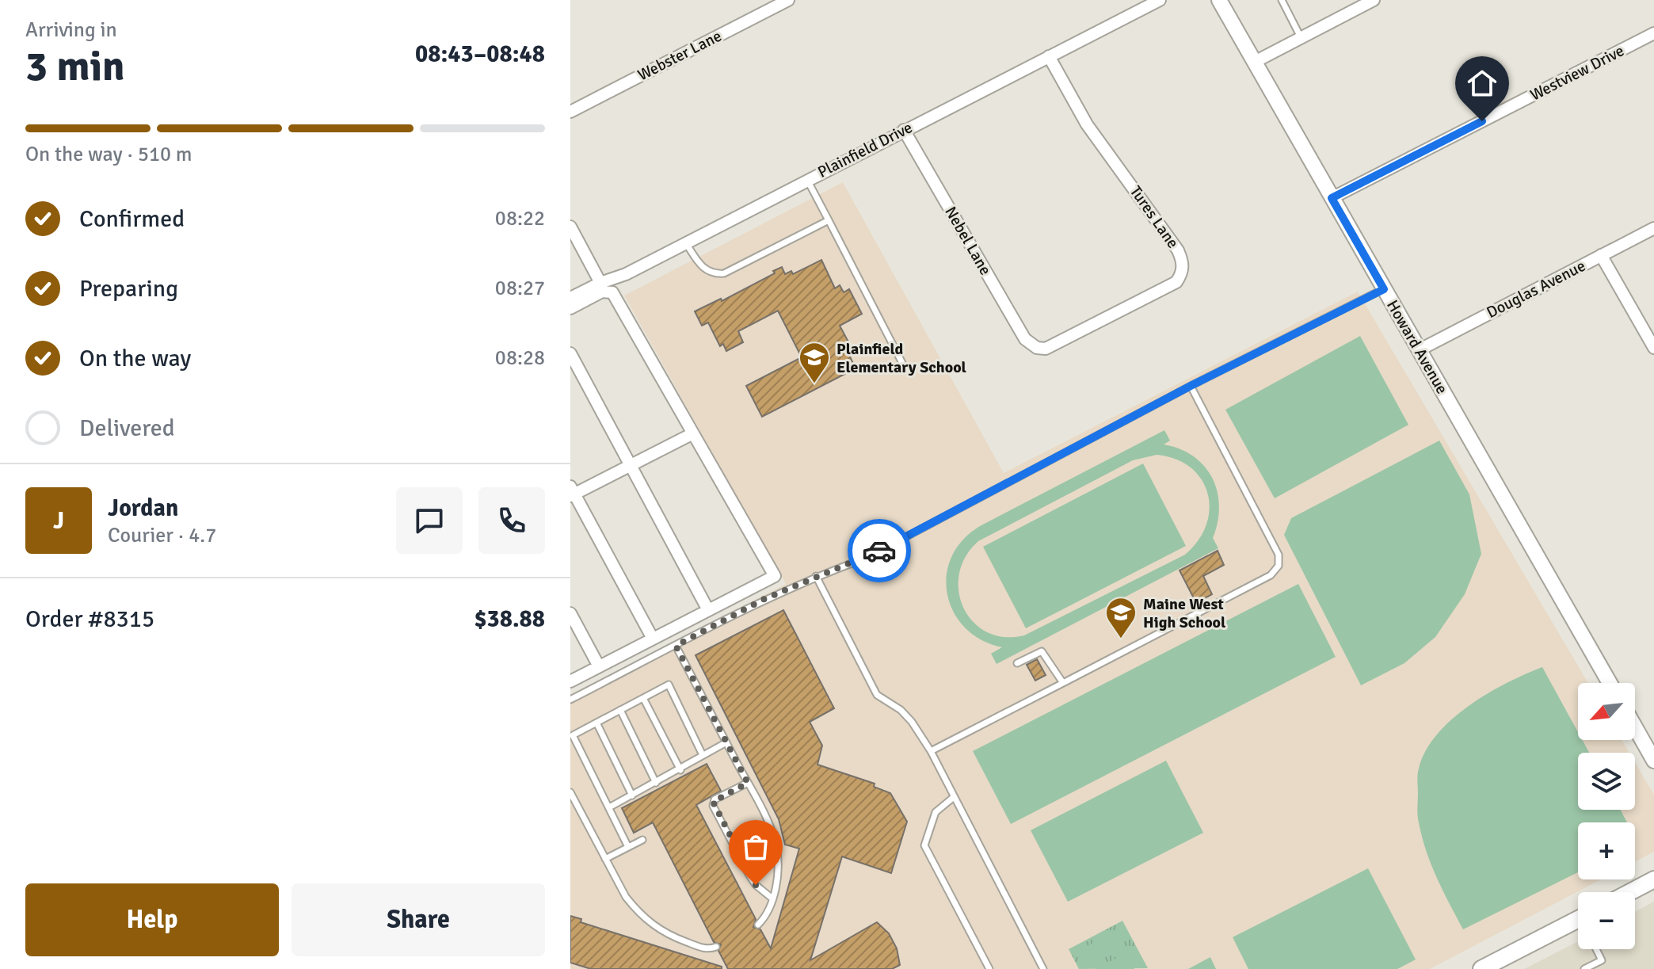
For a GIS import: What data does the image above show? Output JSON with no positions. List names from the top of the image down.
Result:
{
  "streets": {
    "street": [
      "Webster Lane",
      "Westview Drive",
      "Plainfield Drive",
      "Tures Lane",
      "Nebel Lane",
      "Douglas Avenue",
      "Howard Avenue"
    ]
  },
  "crossings": [
    ["Westview Drive", "Howard Avenue"],
    ["Plainfield Drive", "Tures Lane"],
    ["Plainfield Drive", "Nebel Lane"],
    ["Tures Lane", "Nebel Lane"],
    ["Douglas Avenue", "Howard Avenue"]
  ],
  "places": {
    "school or university": ["Plainfield Elementary School", "Maine West High School"]
  },
  "north": "bottom left",
  "page": {
    "heading": ["3 min", "Arriving in", "08:43–08:48"],
    "panel": [
      "Jordan",
      "Courier · 4.7",
      "Order #8315",
      "$38.88"
    ],
    "bar": "On the way · 510 m",
    "list": [
      ["Confirmed", "08:22"],
      ["Preparing", "08:27"],
      ["On the way", "08:28"],
      "Delivered"
    ],
    "round": "J",
    "map_buttons": ["+", "−"],
    "buttons": ["Help", "Share"]
  }
}
